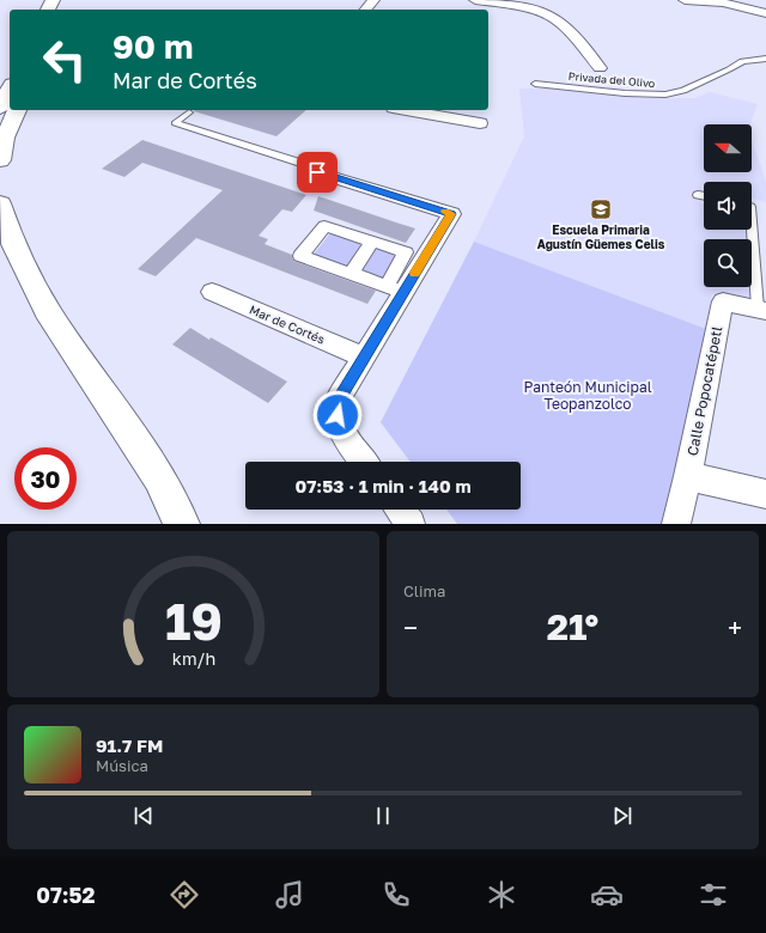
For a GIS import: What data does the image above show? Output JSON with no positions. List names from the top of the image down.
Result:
{
  "streets": {
    "street": ["Mar de Cortés", "Calle Popocatépetl"],
    "lane": ["Privada del Olivo"]
  },
  "parks": ["Panteón Municipal Teopanzolco"],
  "places": {
    "school or university": ["Escuela Primaria Agustín Güemes Celis"]
  },
  "north": "left",
  "page": {
    "turn": ["90 m", "Mar de Cortés"],
    "limit": "30",
    "trip": "07:53 · 1 min · 140 m",
    "tile": "Clima",
    "heat": ["−", "21°", "+"],
    "song": ["91.7 FM", "Música"],
    "tabs": "07:52",
    "gauge": ["19", "km/h"]
  }
}
